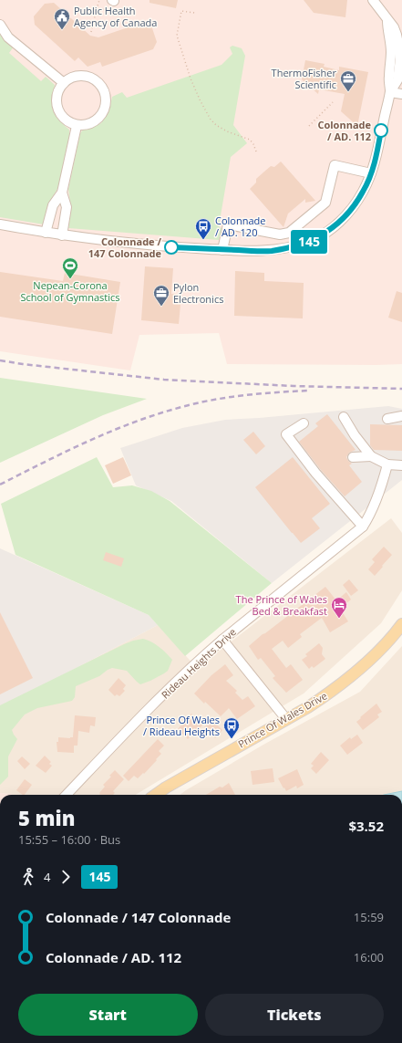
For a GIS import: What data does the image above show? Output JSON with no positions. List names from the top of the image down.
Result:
{
  "streets": {
    "main road": ["Prince Of Wales Drive"],
    "street": ["Rideau Heights Drive"]
  },
  "places": {
    "public building": ["Public Health Agency of Canada"],
    "office": ["ThermoFisher Scientific", "Pylon Electronics"],
    "other": ["Colonnade / AD. 112", "Colonnade / 147 Colonnade"],
    "bus stop": ["Colonnade / AD. 120", "Prince Of Wales / Rideau Heights"],
    "sports": ["Nepean-Corona School of Gymnastics"],
    "hotel": ["The Prince of Wales Bed & Breakfast"]
  },
  "lines": ["bus line 145"],
  "page": {
    "on_map": "145",
    "heading": ["5 min", "15:55 – 16:00 · Bus", "$3.52"],
    "legs": ["4", "145"],
    "list": [
      {
        "name": "Colonnade / 147 Colonnade",
        "value": "15:59"
      },
      {
        "name": "Colonnade / AD. 112",
        "value": "16:00"
      }
    ],
    "buttons": ["Start", "Tickets"]
  }
}
